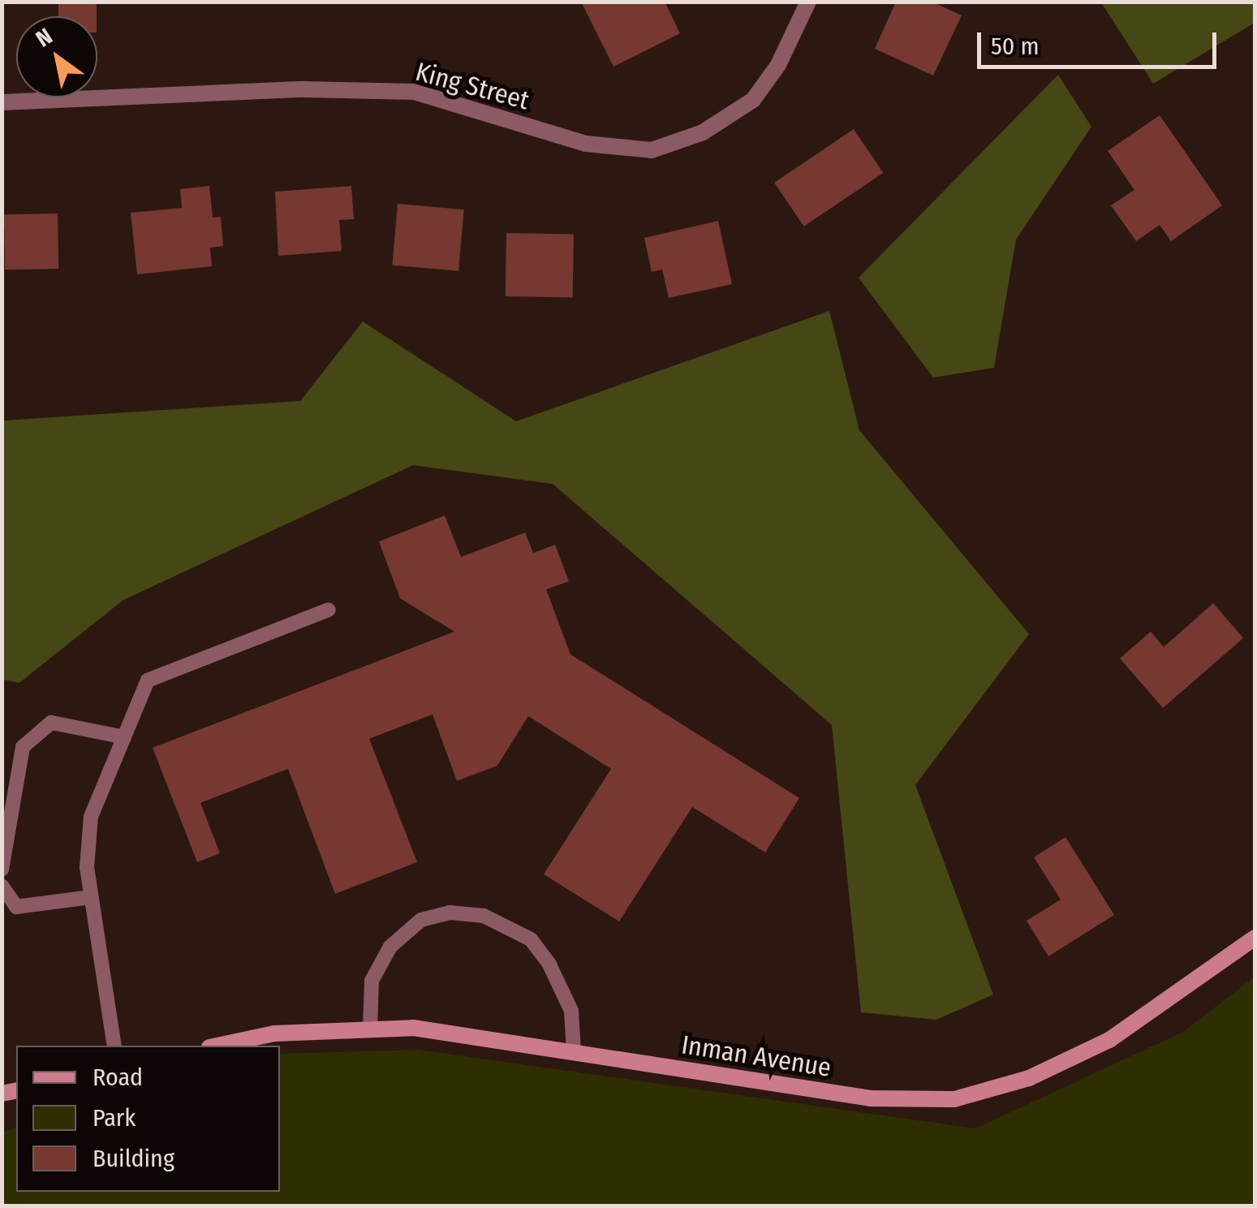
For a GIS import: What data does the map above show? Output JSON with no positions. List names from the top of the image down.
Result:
{
  "streets": {
    "main road": ["Inman Avenue"],
    "street": ["King Street"]
  },
  "legend": ["Road", "Park", "Building"],
  "scale_bar": "50 m",
  "north": "top left"
}
